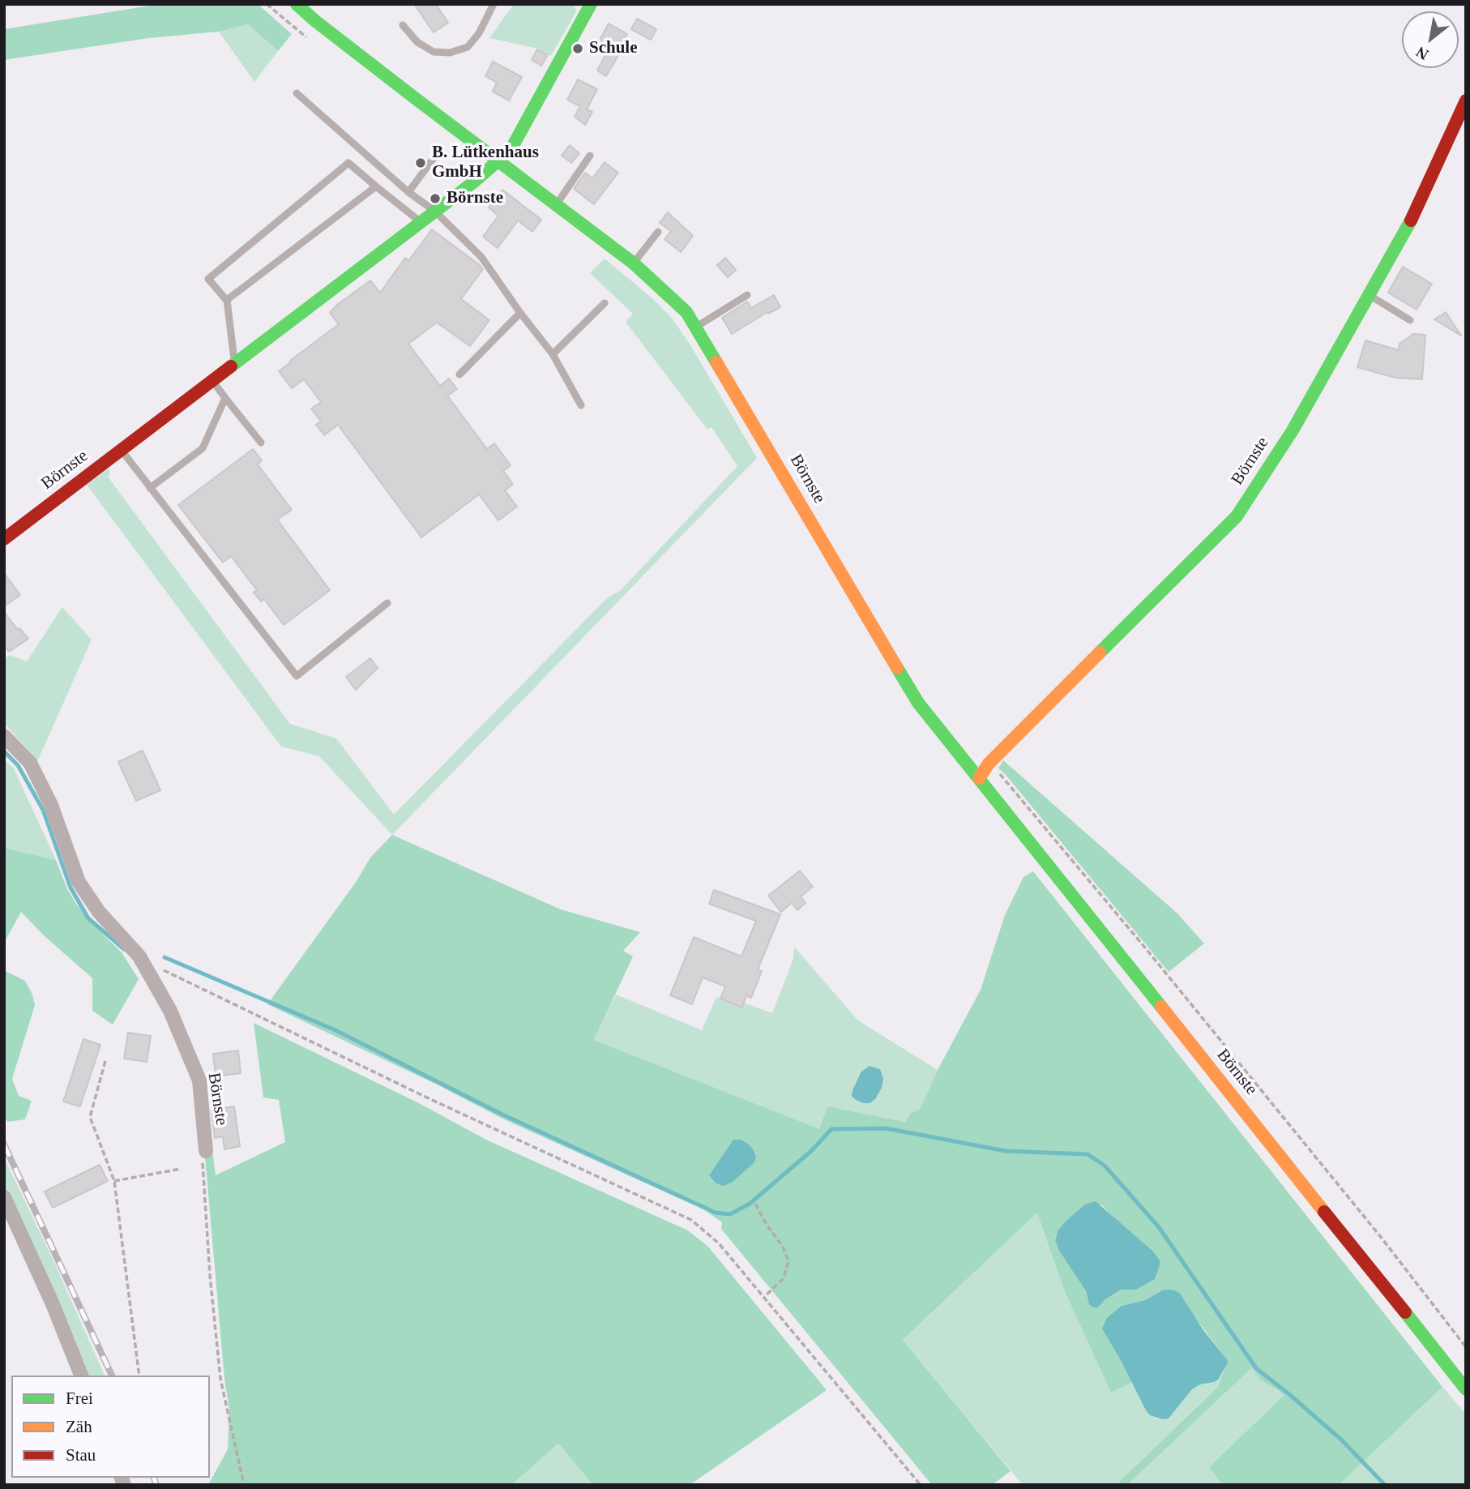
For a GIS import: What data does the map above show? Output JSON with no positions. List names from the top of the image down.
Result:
{
  "streets": {
    "street": ["Börnste"]
  },
  "places": ["Schule", "B. Lütkenhaus GmbH", "Börnste"],
  "legend": ["Frei", "Zäh", "Stau"],
  "north": "bottom left"
}
